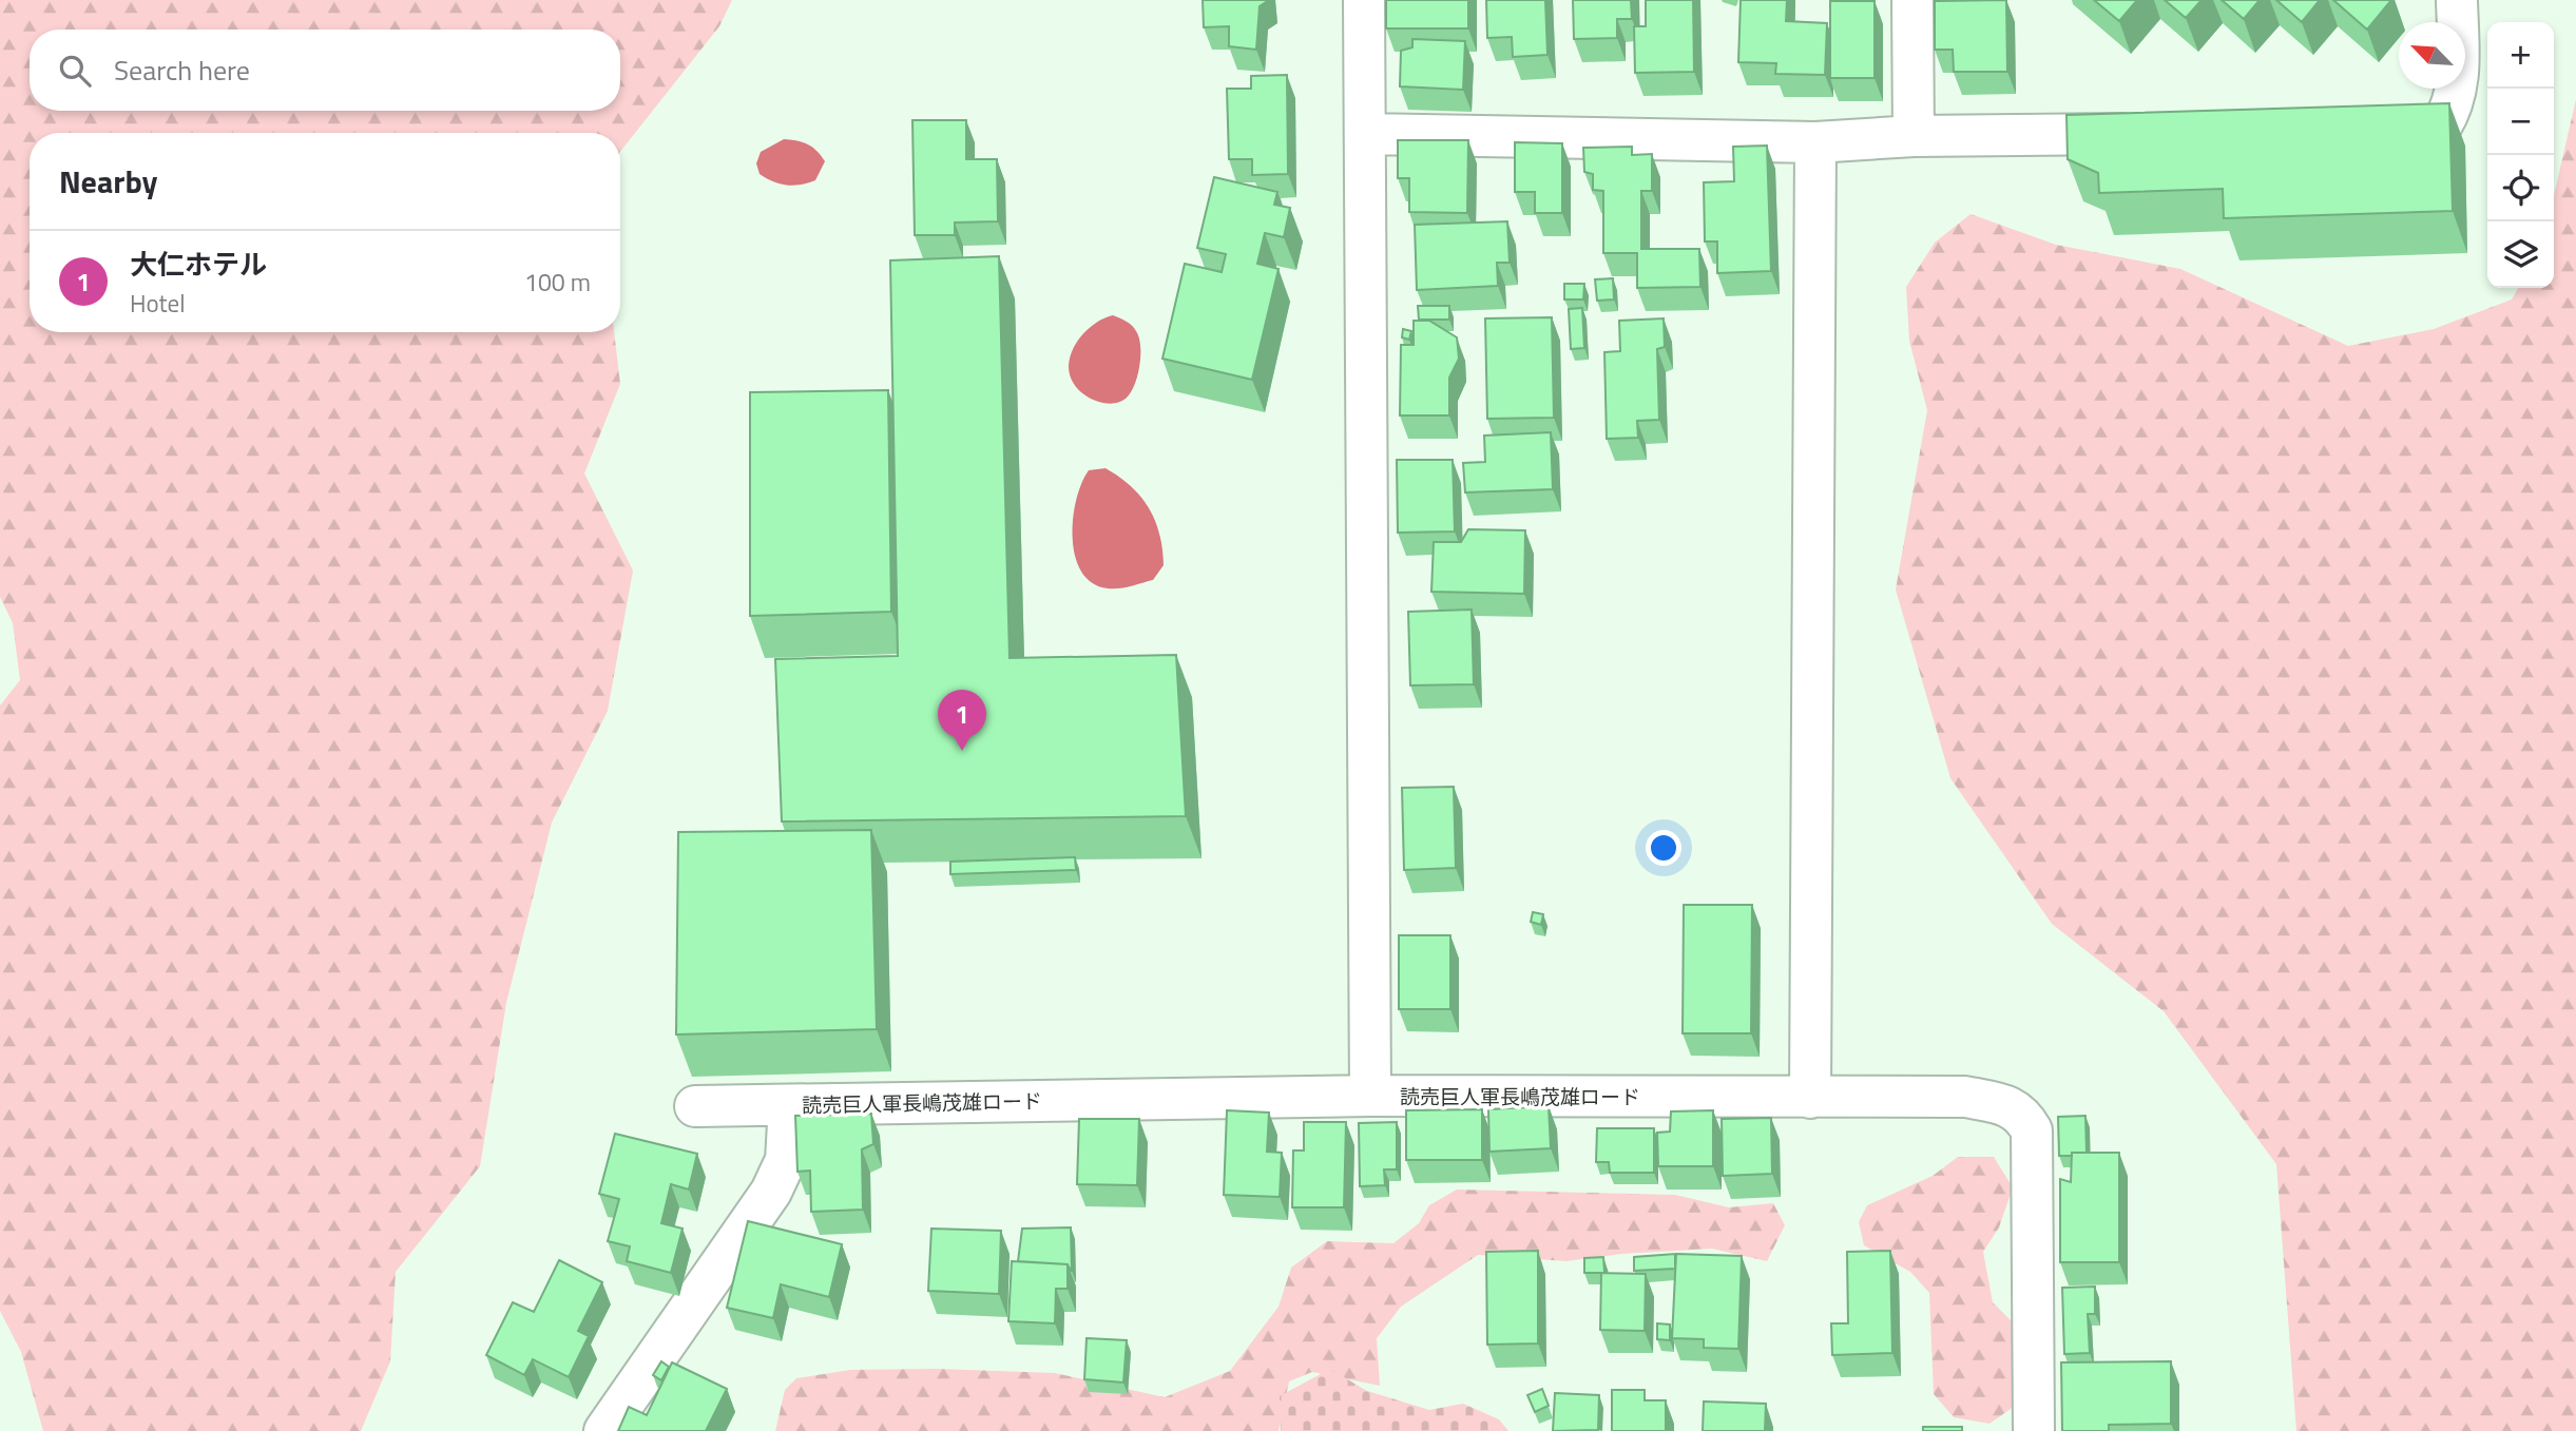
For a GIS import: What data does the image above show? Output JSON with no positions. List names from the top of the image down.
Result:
{
  "streets": {
    "street": ["読売巨人軍長嶋茂雄ロード"]
  },
  "north": "top left",
  "page": {
    "map_buttons": ["+", "−"],
    "search": "Search here",
    "heading": "Nearby",
    "list": [
      {
        "mark": "1",
        "name": "大仁ホテル",
        "note": "Hotel",
        "value": "100 m"
      }
    ],
    "pins": "1"
  }
}
